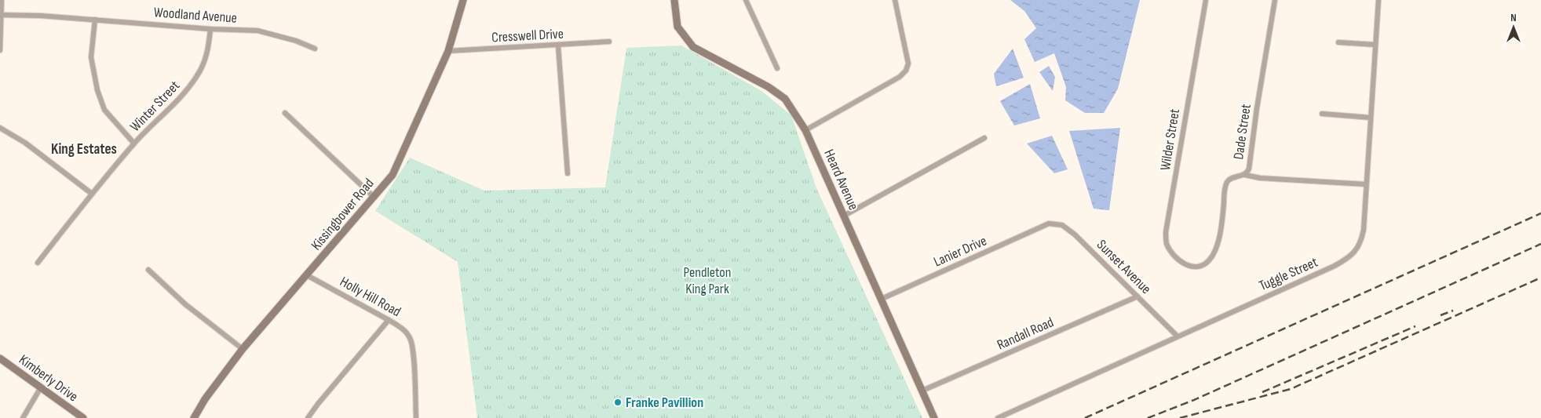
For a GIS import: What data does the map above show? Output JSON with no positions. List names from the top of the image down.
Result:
{
  "streets": {
    "street": [
      "Woodland Avenue",
      "Cresswell Drive",
      "Winter Street",
      "Dade Street",
      "Wilder Street",
      "Heard Avenue",
      "Kissingbower Road",
      "Lanier Drive",
      "Sunset Avenue",
      "Tuggle Street",
      "Holly Hill Road",
      "Randall Road",
      "Kimberly Drive"
    ]
  },
  "crossings": [
    ["Woodland Avenue", "Winter Street"],
    ["Cresswell Drive", "Kissingbower Road"],
    ["Dade Street", "Wilder Street"],
    ["Heard Avenue", "Lanier Drive"],
    ["Heard Avenue", "Randall Road"],
    ["Kissingbower Road", "Holly Hill Road"],
    ["Lanier Drive", "Sunset Avenue"],
    ["Sunset Avenue", "Tuggle Street"],
    ["Sunset Avenue", "Randall Road"]
  ],
  "districts": ["King Estates"],
  "parks": ["Pendleton King Park"],
  "places": ["Franke Pavillion"],
  "north": "top"
}
